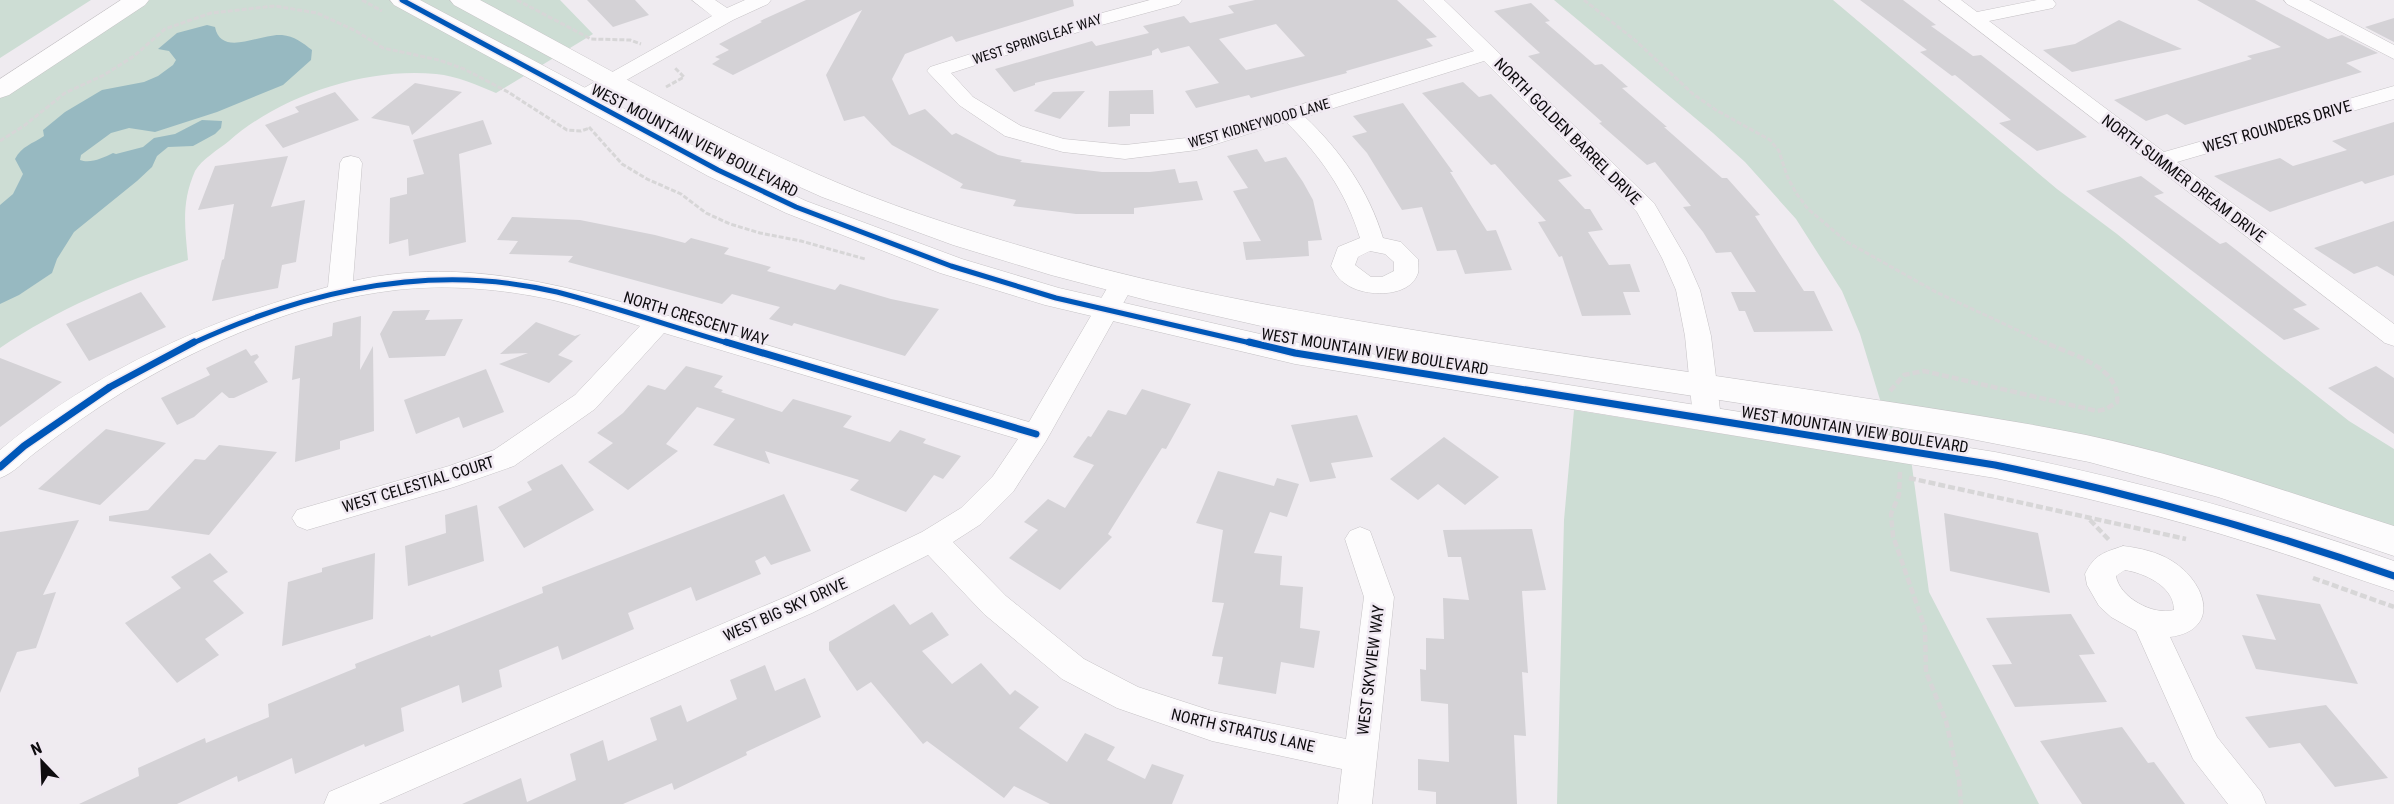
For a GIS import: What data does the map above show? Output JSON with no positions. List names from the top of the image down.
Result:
{
  "streets": {
    "street": [
      "WEST SPRINGLEAF WAY",
      "WEST KIDNEYWOOD LANE",
      "WEST ROUNDERS DRIVE",
      "NORTH GOLDEN BARREL DRIVE",
      "WEST MOUNTAIN VIEW BOULEVARD",
      "NORTH SUMMER DREAM DRIVE",
      "NORTH CRESCENT WAY",
      "WEST CELESTIAL COURT",
      "WEST BIG SKY DRIVE",
      "WEST SKYVIEW WAY",
      "NORTH STRATUS LANE"
    ]
  },
  "crossings": [
    ["WEST SPRINGLEAF WAY", "WEST KIDNEYWOOD LANE"],
    ["WEST KIDNEYWOOD LANE", "NORTH GOLDEN BARREL DRIVE"],
    ["WEST ROUNDERS DRIVE", "NORTH SUMMER DREAM DRIVE"],
    ["NORTH GOLDEN BARREL DRIVE", "WEST MOUNTAIN VIEW BOULEVARD"],
    ["WEST MOUNTAIN VIEW BOULEVARD", "WEST BIG SKY DRIVE"],
    ["NORTH CRESCENT WAY", "WEST CELESTIAL COURT"],
    ["NORTH CRESCENT WAY", "WEST BIG SKY DRIVE"],
    ["WEST BIG SKY DRIVE", "NORTH STRATUS LANE"],
    ["WEST SKYVIEW WAY", "NORTH STRATUS LANE"]
  ],
  "north": "top left"
}
